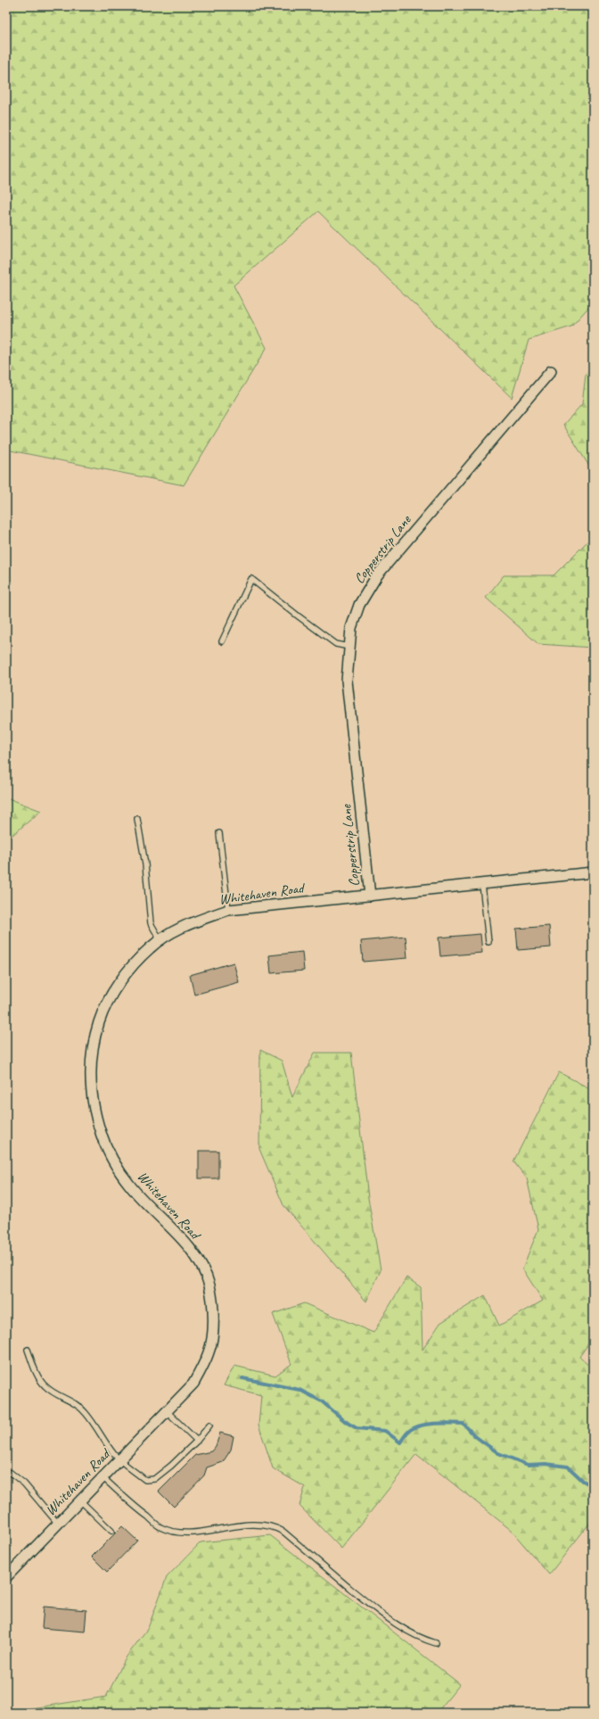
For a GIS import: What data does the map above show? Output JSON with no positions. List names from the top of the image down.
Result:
{
  "streets": {
    "street": ["Copperstrip Lane", "Whitehaven Road"]
  },
  "crossings": [
    ["Copperstrip Lane", "Whitehaven Road"]
  ]
}
